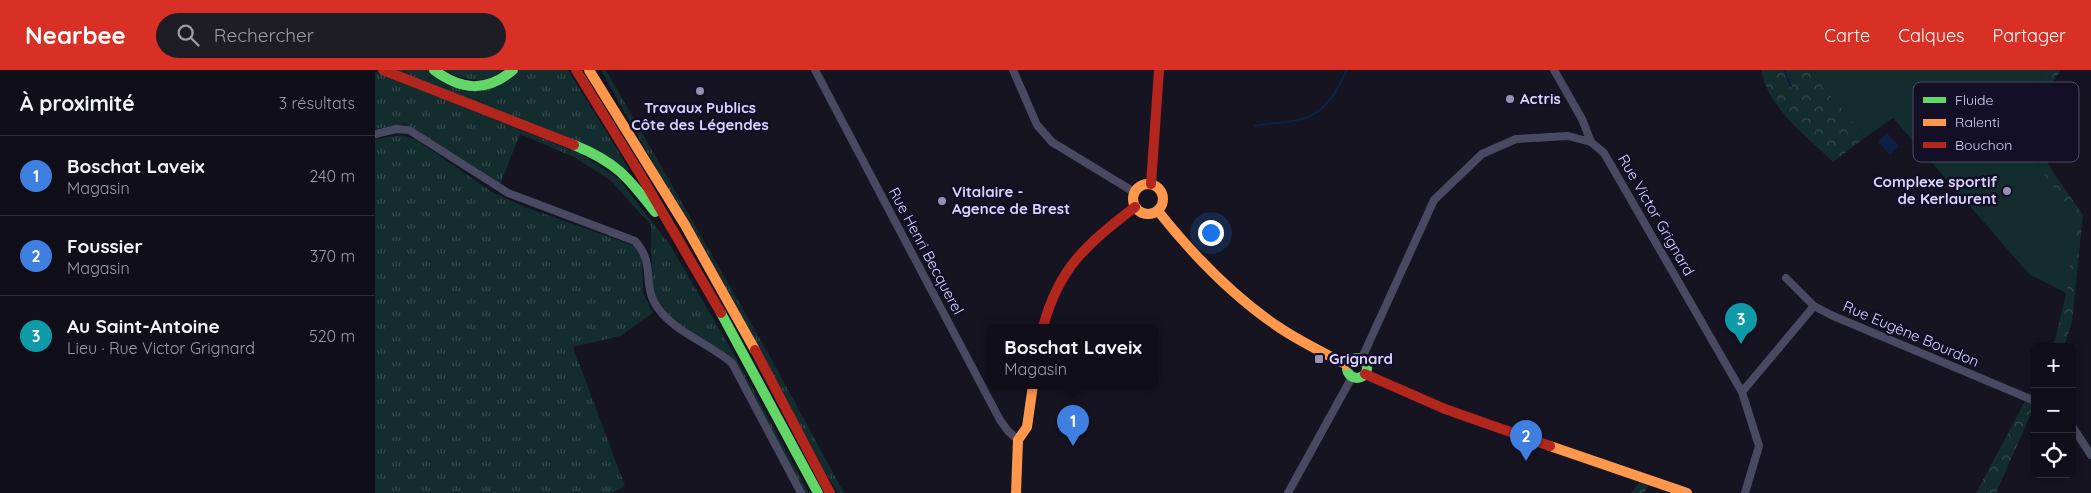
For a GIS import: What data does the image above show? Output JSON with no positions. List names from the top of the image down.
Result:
{
  "streets": {
    "street": ["Rue Victor Grignard", "Rue Henri Becquerel", "Rue Eugène Bourdon"]
  },
  "places": {
    "other": [
      "Travaux Publics Côte des Légendes",
      "Actris",
      "Complexe sportif de Kerlaurent",
      "Vitalaire - Agence de Brest"
    ],
    "transit": ["Grignard"]
  },
  "legend": ["Fluide", "Ralenti", "Bouchon"],
  "page": {
    "header": "Nearbee",
    "search": "Rechercher",
    "nav": ["Carte", "Calques", "Partager"],
    "heading": ["À proximité", "3 résultats"],
    "list": [
      {
        "mark": "1",
        "name": "Boschat Laveix",
        "note": "Magasin",
        "value": "240 m"
      },
      {
        "mark": "2",
        "name": "Foussier",
        "note": "Magasin",
        "value": "370 m"
      },
      {
        "mark": "3",
        "name": "Au Saint-Antoine",
        "note": "Lieu · Rue Victor Grignard",
        "value": "520 m"
      }
    ],
    "pins": ["3", "1", "2"],
    "popup": ["Boschat Laveix", "Magasin"],
    "map_buttons": ["+", "−"]
  }
}
